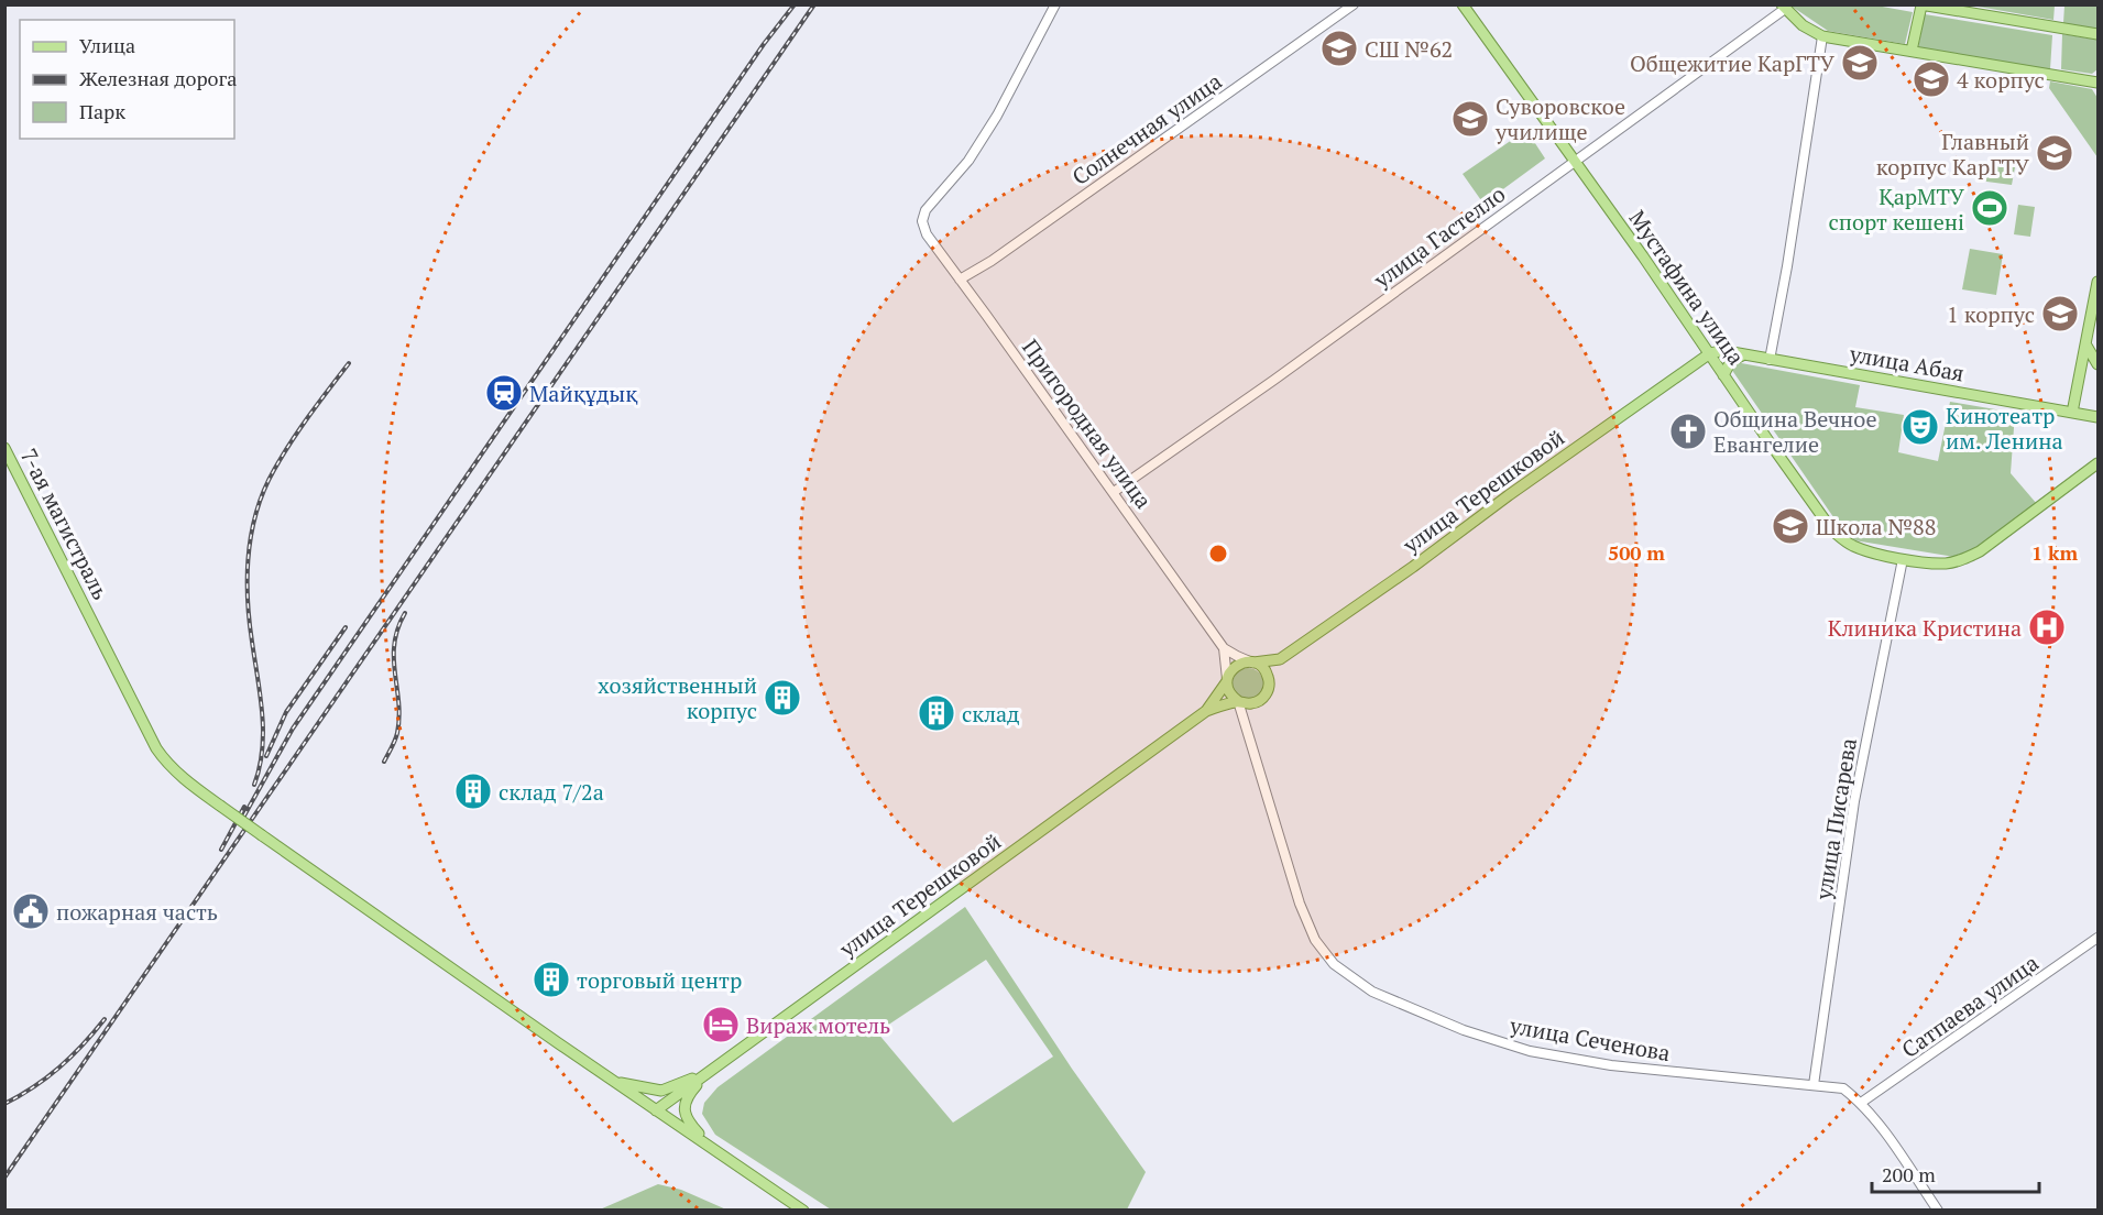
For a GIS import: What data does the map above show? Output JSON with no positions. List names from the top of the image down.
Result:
{
  "streets": {
    "main road": [
      "Мустафина улица",
      "улица Абая",
      "улица Терешковой",
      "7-ая магистраль"
    ],
    "street": [
      "Солнечная улица",
      "улица Гастелло",
      "Пригородная улица",
      "улица Писарева",
      "Сатпаева улица",
      "улица Сеченова"
    ]
  },
  "crossings": [
    ["Солнечная улица", "Пригородная улица"],
    ["улица Гастелло", "Мустафина улица"],
    ["улица Гастелло", "Пригородная улица"],
    ["Мустафина улица", "улица Абая"],
    ["Мустафина улица", "улица Терешковой"],
    ["Мустафина улица", "улица Писарева"],
    ["улица Абая", "улица Терешковой"],
    ["улица Терешковой", "7-ая магистраль"],
    ["улица Писарева", "улица Сеченова"],
    ["Сатпаева улица", "улица Сеченова"]
  ],
  "places": {
    "school or university": [
      "СШ №62",
      "Общежитие КарГТУ",
      "4 корпус",
      "Суворовское училище",
      "Главный корпус КарГТУ",
      "1 корпус",
      "Школа №88"
    ],
    "sports": ["ҚарМТУ спорт кешені"],
    "station": ["Майқұдық"],
    "theatre": ["Кинотеатр им. Ленина"],
    "church": ["Община Вечное Евангелие"],
    "hospital": ["Клиника Кристина"],
    "building": [
      "хозяйственный корпус",
      "склад",
      "склад 7/2а",
      "торговый центр"
    ],
    "public building": ["пожарная часть"],
    "hotel": ["Вираж мотель"]
  },
  "legend": ["Улица", "Железная дорога", "Парк"],
  "scale_bar": "200 m",
  "rings": ["500 m", "1 km"]
}
